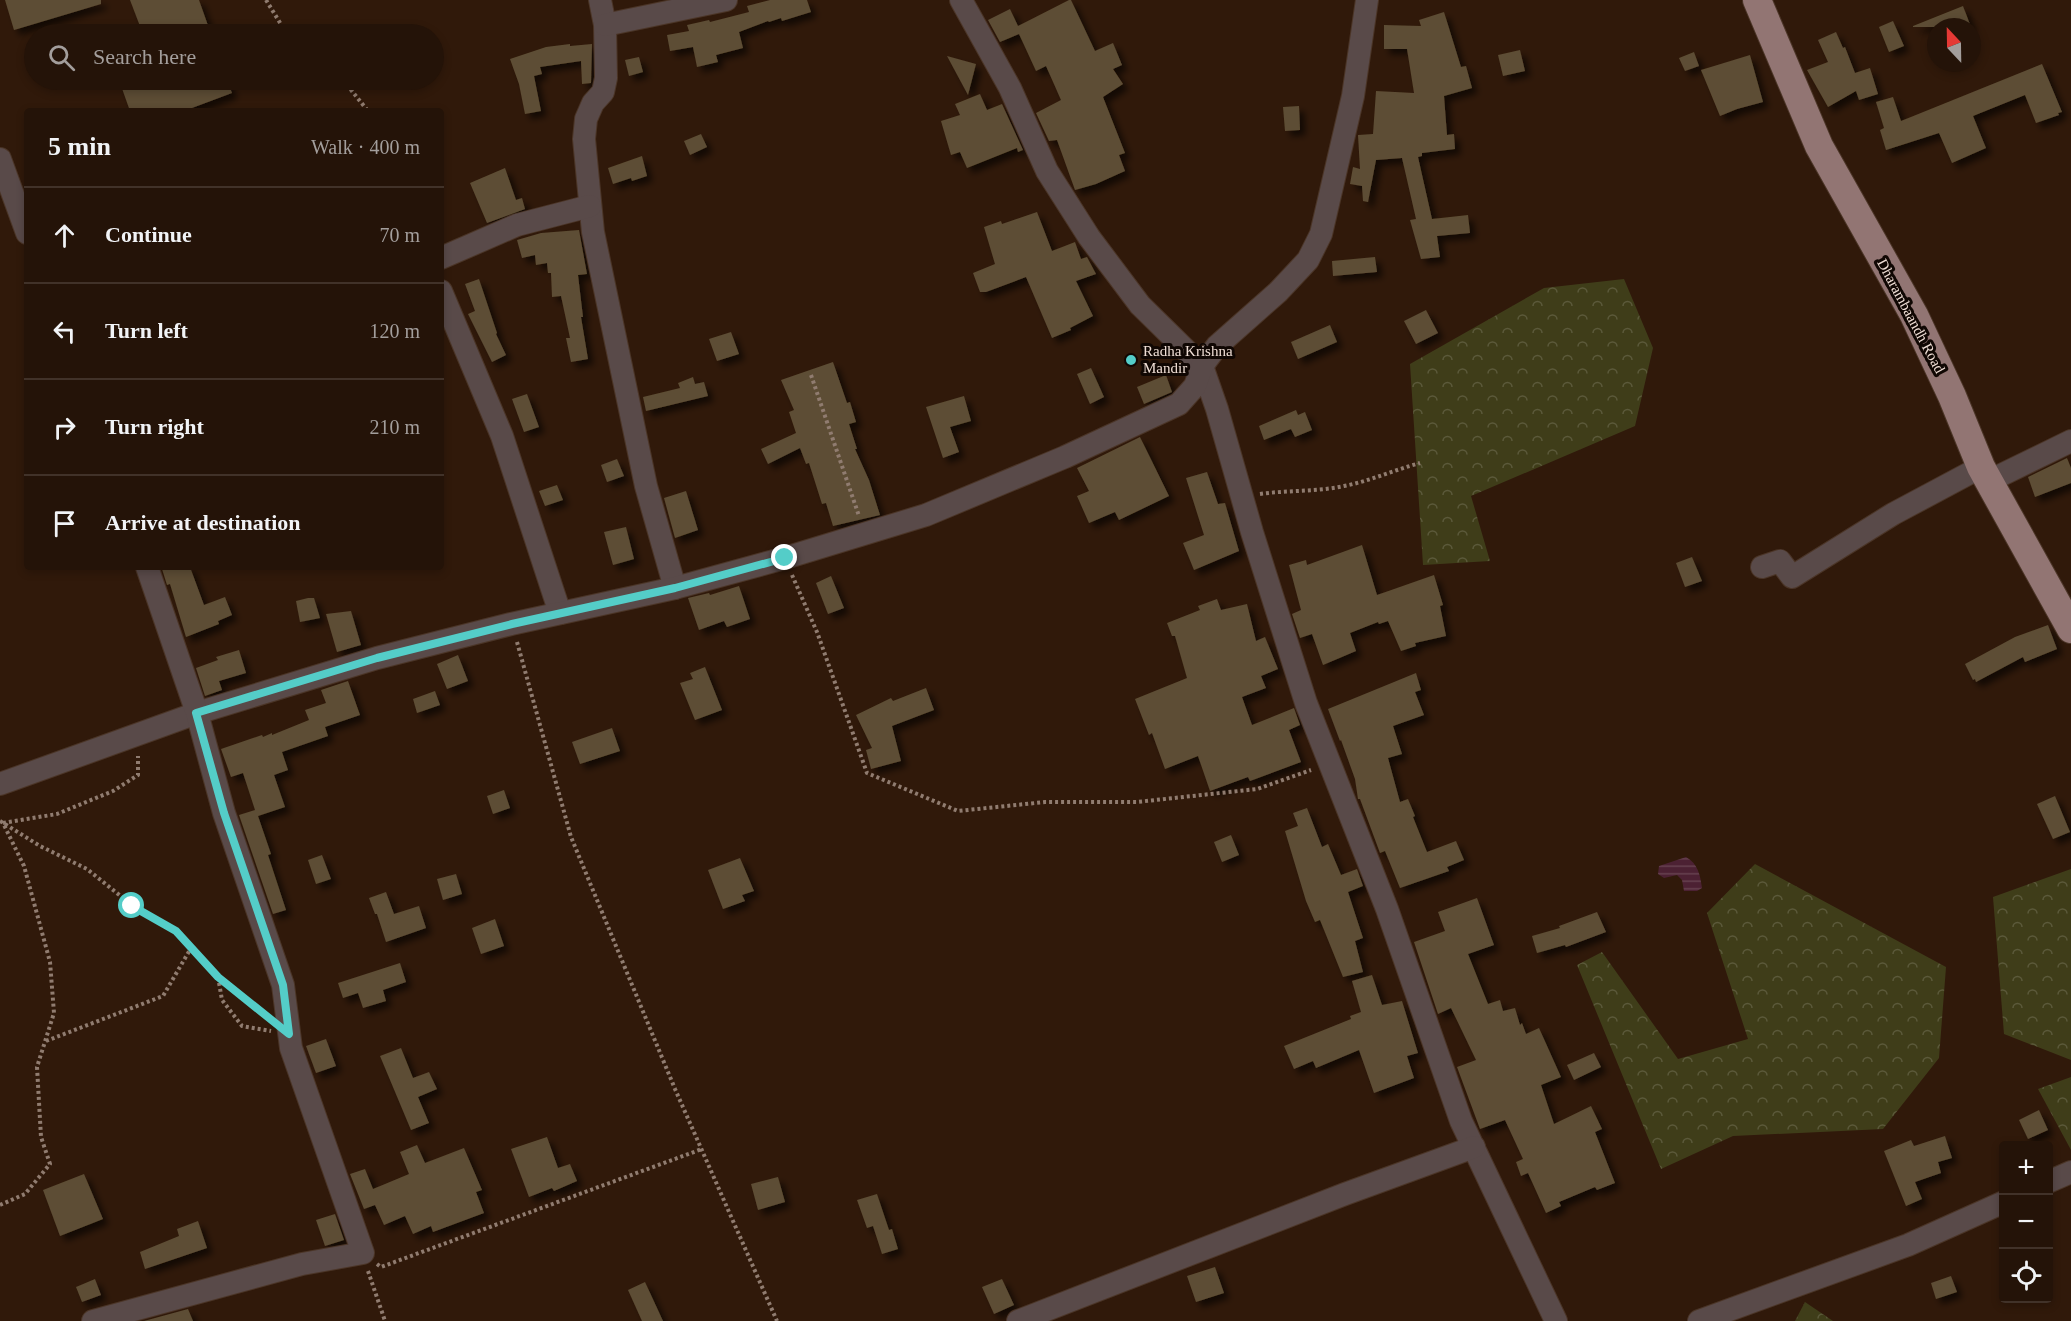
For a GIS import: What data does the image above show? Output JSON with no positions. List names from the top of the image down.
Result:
{
  "streets": {
    "main road": ["Dharambaandh Road"]
  },
  "places": ["Radha Krishna Mandir"],
  "north": "top",
  "page": {
    "search": "Search here",
    "heading": ["5 min", "Walk · 400 m"],
    "list": [
      ["Continue", "70 m"],
      ["Turn left", "120 m"],
      ["Turn right", "210 m"],
      "Arrive at destination"
    ],
    "map_buttons": ["+", "−"]
  }
}
